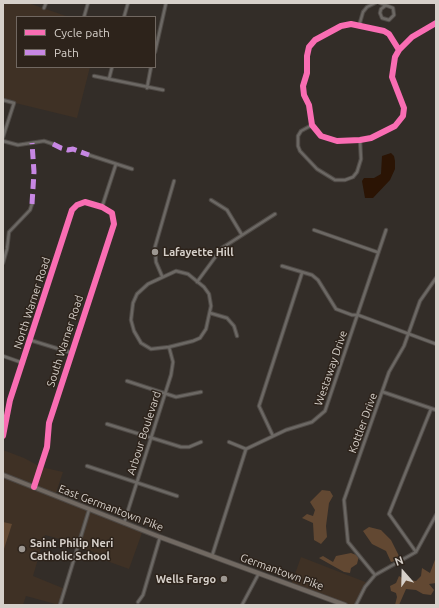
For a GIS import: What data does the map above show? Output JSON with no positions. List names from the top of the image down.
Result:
{
  "streets": {
    "main road": ["East Germantown Pike", "Germantown Pike"],
    "street": [
      "North Warner Road",
      "South Warner Road",
      "Westaway Drive",
      "Kottler Drive",
      "Arbour Boulevard"
    ]
  },
  "crossings": [
    ["North Warner Road", "South Warner Road"],
    ["South Warner Road", "East Germantown Pike"],
    ["Arbour Boulevard", "East Germantown Pike"],
    ["East Germantown Pike", "Germantown Pike"]
  ],
  "places": ["Lafayette Hill", "Saint Philip Neri Catholic School", "Wells Fargo"],
  "legend": ["Cycle path", "Path"],
  "north": "top"
}
